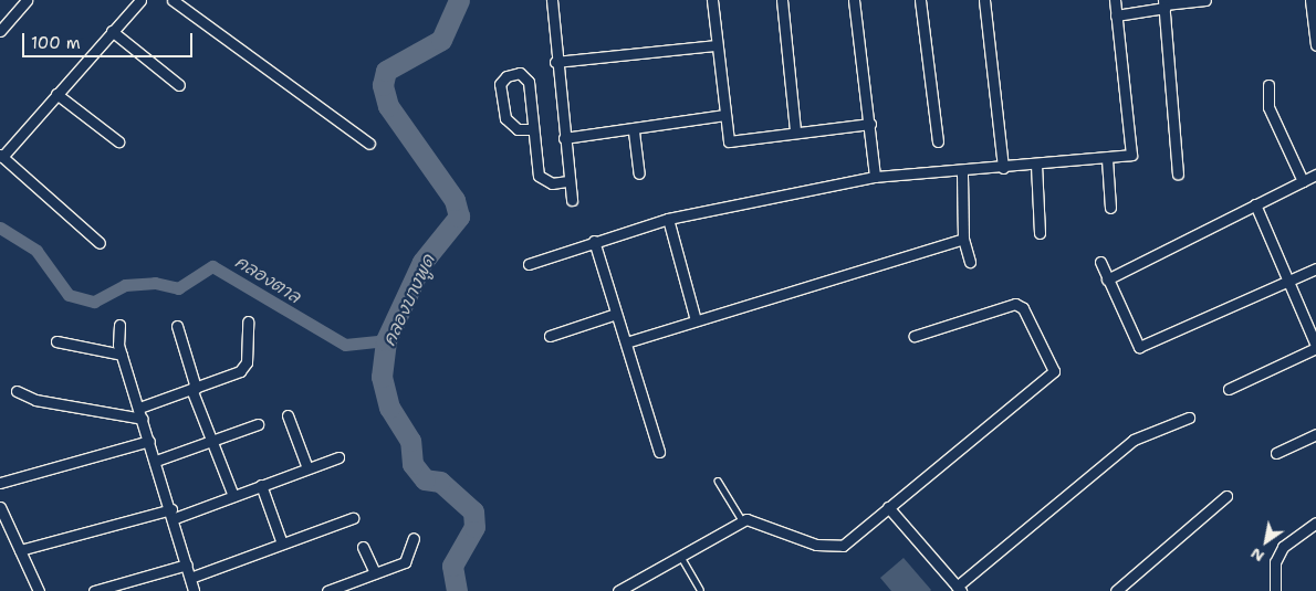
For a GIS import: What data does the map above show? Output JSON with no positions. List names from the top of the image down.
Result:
{
  "water": ["คลองตาล", "คลองบางพูด"],
  "scale_bar": "100 m",
  "north": "bottom left"
}
